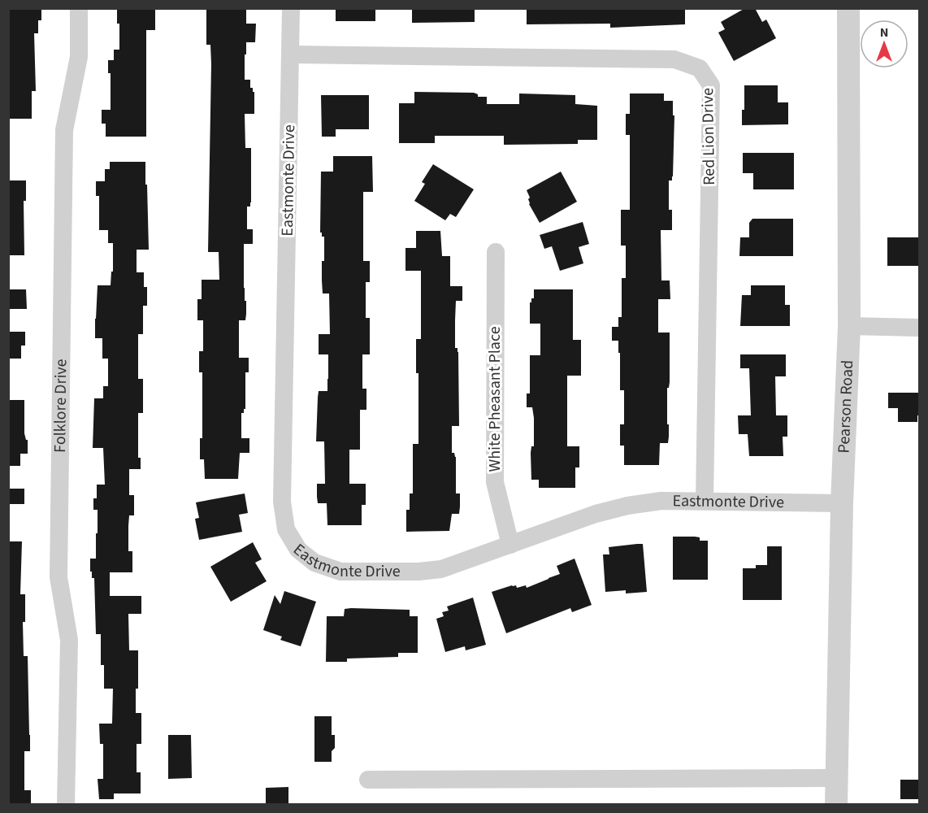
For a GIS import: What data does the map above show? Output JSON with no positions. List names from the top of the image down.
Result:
{
  "streets": {
    "street": [
      "Red Lion Drive",
      "Eastmonte Drive",
      "White Pheasant Place",
      "Folklore Drive",
      "Pearson Road"
    ]
  },
  "crossings": [
    ["Red Lion Drive", "Eastmonte Drive"],
    ["Eastmonte Drive", "White Pheasant Place"],
    ["Eastmonte Drive", "Pearson Road"]
  ],
  "north": "top"
}
